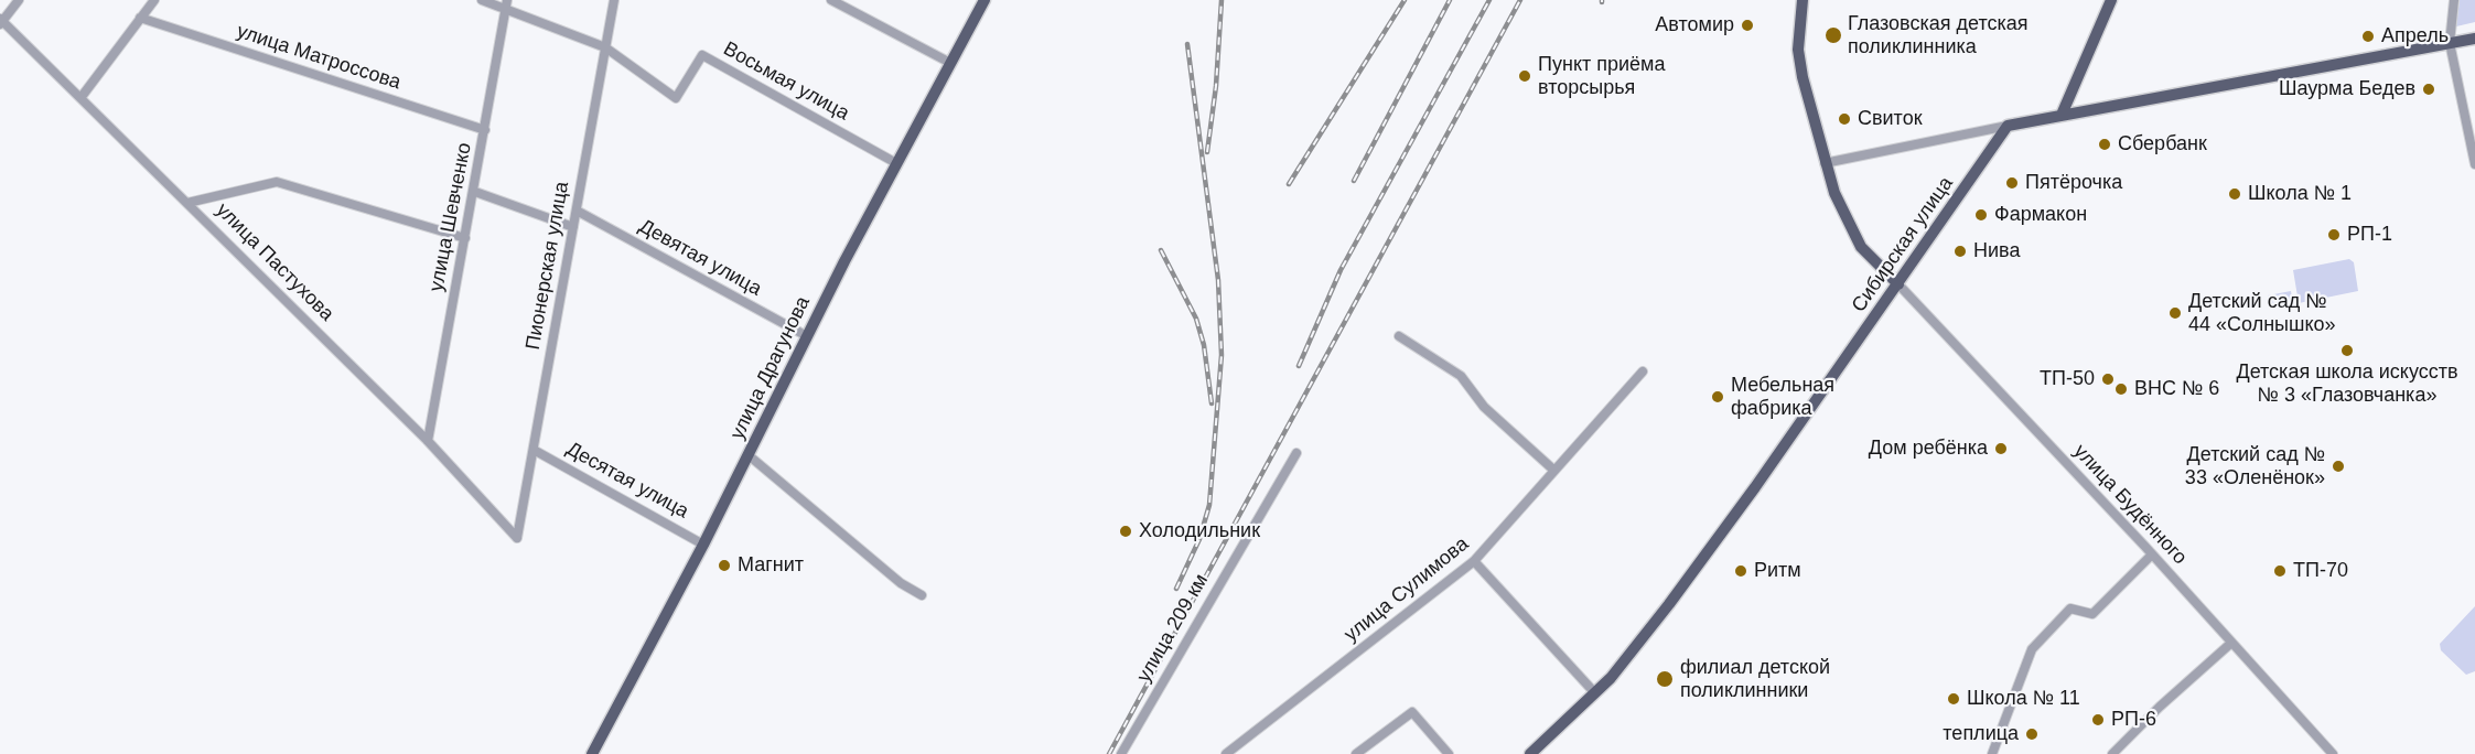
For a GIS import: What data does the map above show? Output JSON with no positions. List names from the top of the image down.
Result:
{
  "streets": {
    "main road": ["Сибирская улица", "улица Драгунова"],
    "street": [
      "улица Матроссова",
      "Восьмая улица",
      "улица Шевченко",
      "Девятая улица",
      "улица Пастухова",
      "Пионерская улица",
      "Десятая улица",
      "улица Будённого",
      "улица Сулимова",
      "улица 209 км"
    ]
  },
  "crossings": [
    ["улица Матроссова", "улица Шевченко"],
    ["Восьмая улица", "Пионерская улица"],
    ["Восьмая улица", "улица Драгунова"],
    ["улица Шевченко", "улица Пастухова"],
    ["Сибирская улица", "улица Будённого"],
    ["Девятая улица", "Пионерская улица"],
    ["Девятая улица", "улица Драгунова"],
    ["улица Пастухова", "Пионерская улица"],
    ["Пионерская улица", "Десятая улица"],
    ["улица Драгунова", "Десятая улица"]
  ],
  "places": [
    "Автомир",
    "Глазовская детская поликлинника",
    "Апрель",
    "Пункт приёма вторсырья",
    "Шаурма Бедев",
    "Свиток",
    "Сбербанк",
    "Пятёрочка",
    "Школа № 1",
    "Фармакон",
    "РП-1",
    "Нива",
    "Детский сад № 44 «Солнышко»",
    "Детская школа искусств № 3 «Глазовчанка»",
    "ТП-50",
    "ВНС № 6",
    "Мебельная фабрика",
    "Дом ребёнка",
    "Детский сад № 33 «Оленёнок»",
    "Холодильник",
    "Магнит",
    "Ритм",
    "ТП-70",
    "филиал детской поликлинники",
    "Школа № 11",
    "РП-6",
    "теплица"
  ]
}
